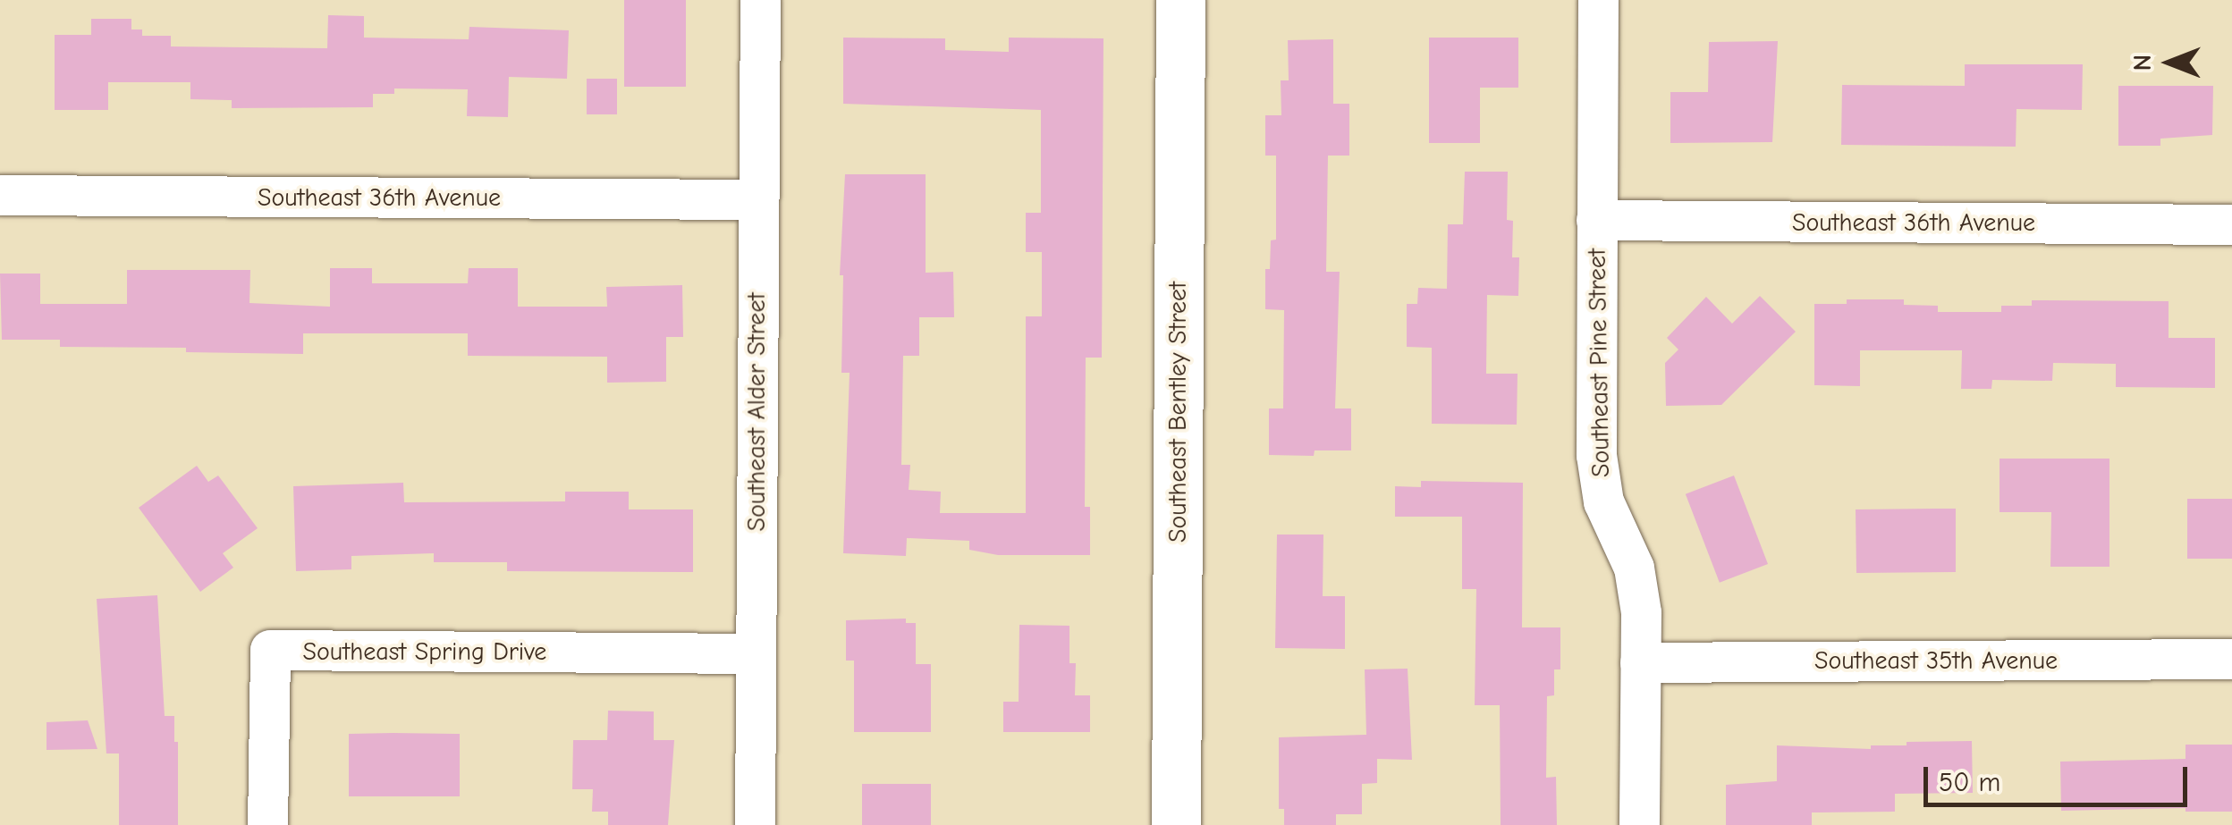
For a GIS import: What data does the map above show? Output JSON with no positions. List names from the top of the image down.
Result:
{
  "streets": {
    "street": [
      "Southeast 36th Avenue",
      "Southeast Pine Street",
      "Southeast Alder Street",
      "Southeast Bentley Street",
      "Southeast Spring Drive",
      "Southeast 35th Avenue"
    ]
  },
  "crossings": [
    ["Southeast 36th Avenue", "Southeast Pine Street"],
    ["Southeast 36th Avenue", "Southeast Alder Street"],
    ["Southeast Pine Street", "Southeast 35th Avenue"],
    ["Southeast Alder Street", "Southeast Spring Drive"]
  ],
  "scale_bar": "50 m",
  "north": "left"
}
